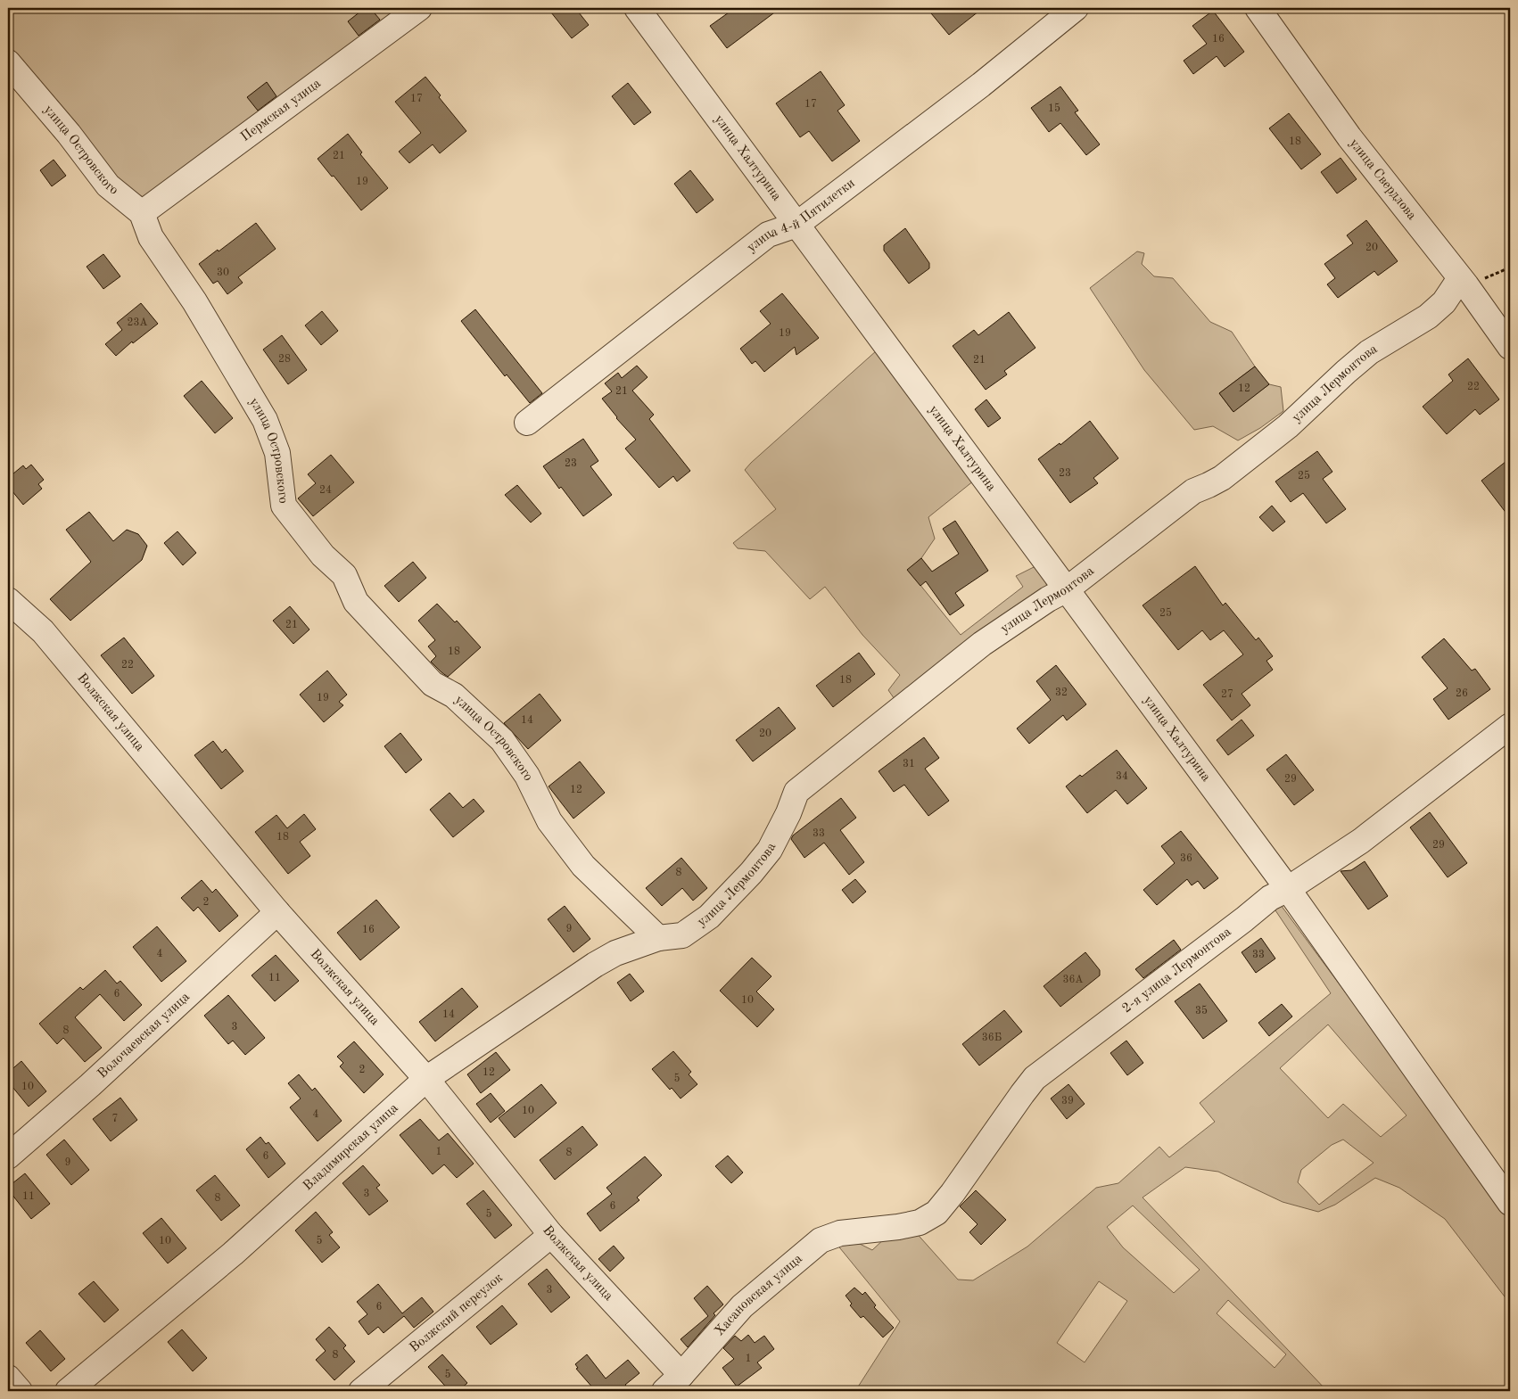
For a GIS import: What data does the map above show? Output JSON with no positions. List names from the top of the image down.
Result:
{
  "streets": {
    "street": [
      "Пермская улица",
      "улица Островского",
      "улица Халтурина",
      "улица Свердлова",
      "улица 4-й Пятилетки",
      "улица Лермонтова",
      "Волжская улица",
      "2-я улица Лермонтова",
      "Волочаевская улица",
      "Владимирская улица",
      "Хасановская улица",
      "Волжский переулок"
    ]
  },
  "crossings": [
    ["Пермская улица", "улица Островского"],
    ["улица Островского", "улица Лермонтова"],
    ["улица Островского", "Владимирская улица"],
    ["улица Халтурина", "улица 4-й Пятилетки"],
    ["улица Халтурина", "улица Лермонтова"],
    ["улица Халтурина", "2-я улица Лермонтова"],
    ["улица Свердлова", "улица Лермонтова"],
    ["улица Лермонтова", "Владимирская улица"],
    ["Волжская улица", "Волочаевская улица"],
    ["Волжская улица", "Владимирская улица"],
    ["Волжская улица", "Хасановская улица"],
    ["Волжская улица", "Волжский переулок"],
    ["2-я улица Лермонтова", "Хасановская улица"]
  ],
  "house_numbers": [
    "16",
    "17",
    "17",
    "15",
    "18",
    "21",
    "19",
    "20",
    "30",
    "23А",
    "19",
    "28",
    "21",
    "22",
    "12",
    "21",
    "23",
    "23",
    "25",
    "24",
    "25",
    "21",
    "18",
    "22",
    "18",
    "32",
    "26",
    "27",
    "19",
    "14",
    "20",
    "31",
    "34",
    "29",
    "12",
    "33",
    "18",
    "29",
    "36",
    "8",
    "2",
    "9",
    "16",
    "4",
    "33",
    "11",
    "36А",
    "6",
    "10",
    "35",
    "14",
    "3",
    "8",
    "36Б",
    "2",
    "12",
    "5",
    "10",
    "39",
    "10",
    "4",
    "7",
    "1",
    "8",
    "6",
    "9",
    "3",
    "11",
    "8",
    "6",
    "5",
    "10",
    "5",
    "3",
    "6",
    "8",
    "1",
    "5"
  ]
}
